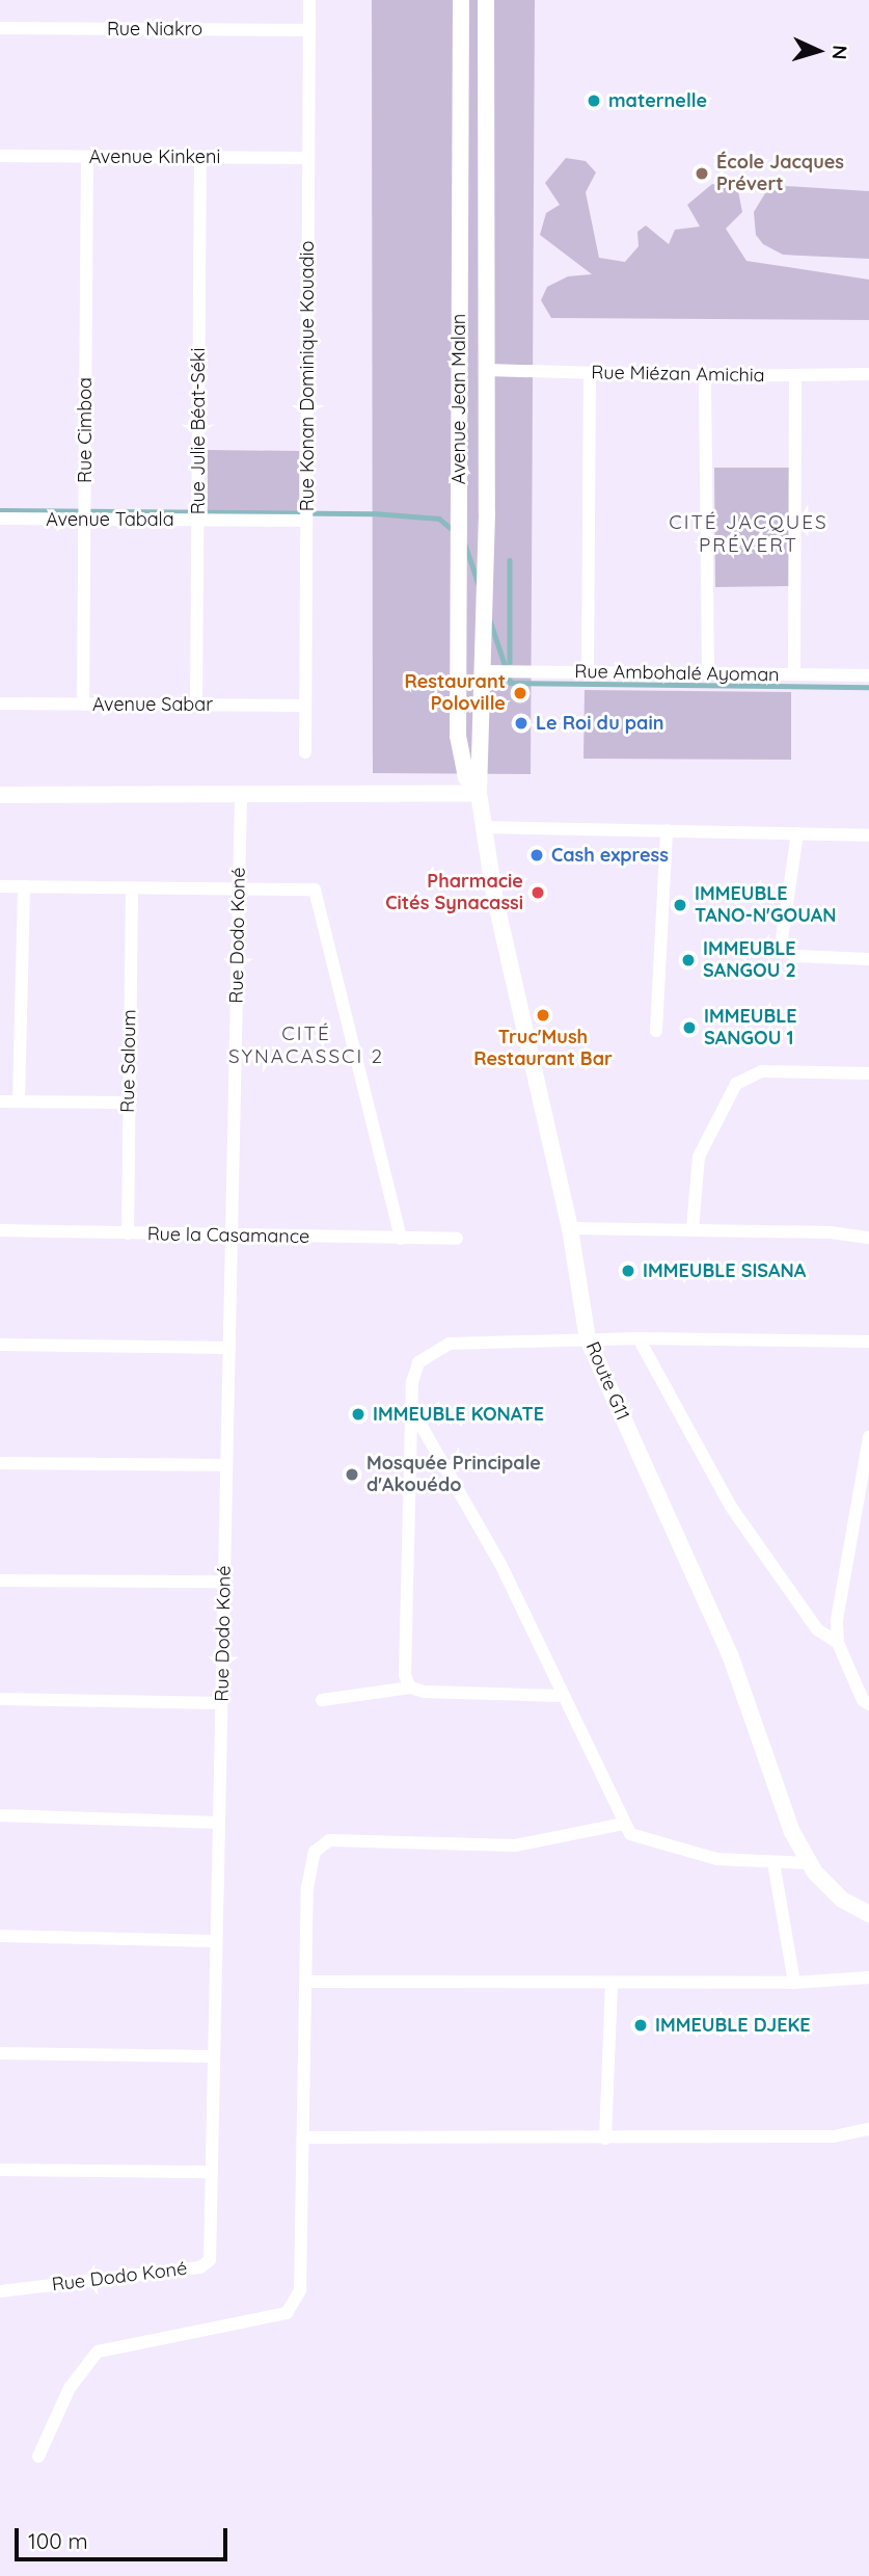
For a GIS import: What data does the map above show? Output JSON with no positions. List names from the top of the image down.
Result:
{
  "streets": {
    "main road": ["Avenue Jean Malan", "Route G11"],
    "street": [
      "Rue Niakro",
      "Avenue Kinkeni",
      "Rue Miézan Amichia",
      "Rue Konan Dominique Kouadio",
      "Rue Cimboa",
      "Rue Julie Béat-Séki",
      "Avenue Tabala",
      "Rue Ambohalé Ayoman",
      "Avenue Sabar",
      "Rue Dodo Koné",
      "Rue Saloum",
      "Rue la Casamance"
    ]
  },
  "crossings": [
    ["Rue Niakro", "Rue Konan Dominique Kouadio"],
    ["Avenue Kinkeni", "Rue Konan Dominique Kouadio"],
    ["Avenue Kinkeni", "Rue Cimboa"],
    ["Avenue Kinkeni", "Rue Julie Béat-Séki"],
    ["Rue Miézan Amichia", "Avenue Jean Malan"],
    ["Rue Konan Dominique Kouadio", "Avenue Tabala"],
    ["Rue Konan Dominique Kouadio", "Avenue Sabar"],
    ["Avenue Jean Malan", "Rue Ambohalé Ayoman"],
    ["Avenue Jean Malan", "Route G11"],
    ["Rue Cimboa", "Avenue Tabala"],
    ["Rue Cimboa", "Avenue Sabar"],
    ["Rue Julie Béat-Séki", "Avenue Tabala"],
    ["Rue Julie Béat-Séki", "Avenue Sabar"],
    ["Rue Dodo Koné", "Rue la Casamance"],
    ["Rue Saloum", "Rue la Casamance"]
  ],
  "districts": ["CITÉ JACQUES PRÉVERT", "CITÉ SYNACASSCI 2"],
  "places": [
    "maternelle",
    "École Jacques Prévert",
    "Restaurant Poloville",
    "Le Roi du pain",
    "Cash express",
    "Pharmacie Cités Synacassi",
    "IMMEUBLE TANO-N'GOUAN",
    "IMMEUBLE SANGOU 2",
    "Truc'Mush Restaurant Bar",
    "IMMEUBLE SANGOU 1",
    "IMMEUBLE SISANA",
    "IMMEUBLE KONATE",
    "Mosquée Principale d'Akouédo",
    "IMMEUBLE DJEKE"
  ],
  "scale_bar": "100 m",
  "north": "right"
}
